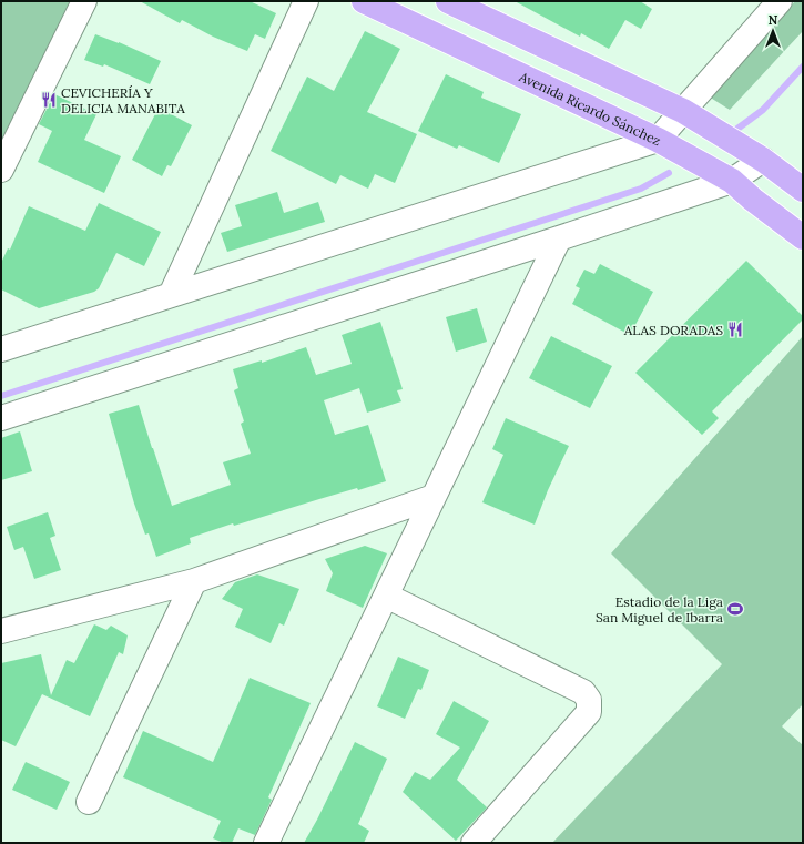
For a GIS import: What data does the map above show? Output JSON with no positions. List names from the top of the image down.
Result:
{
  "streets": {
    "main road": ["Avenida Ricardo Sánchez"]
  },
  "places": {
    "restaurant": ["CEVICHERÍA Y DELICIA MANABITA", "ALAS DORADAS"],
    "sports": ["Estadio de la Liga San Miguel de Ibarra"]
  },
  "north": "top"
}
